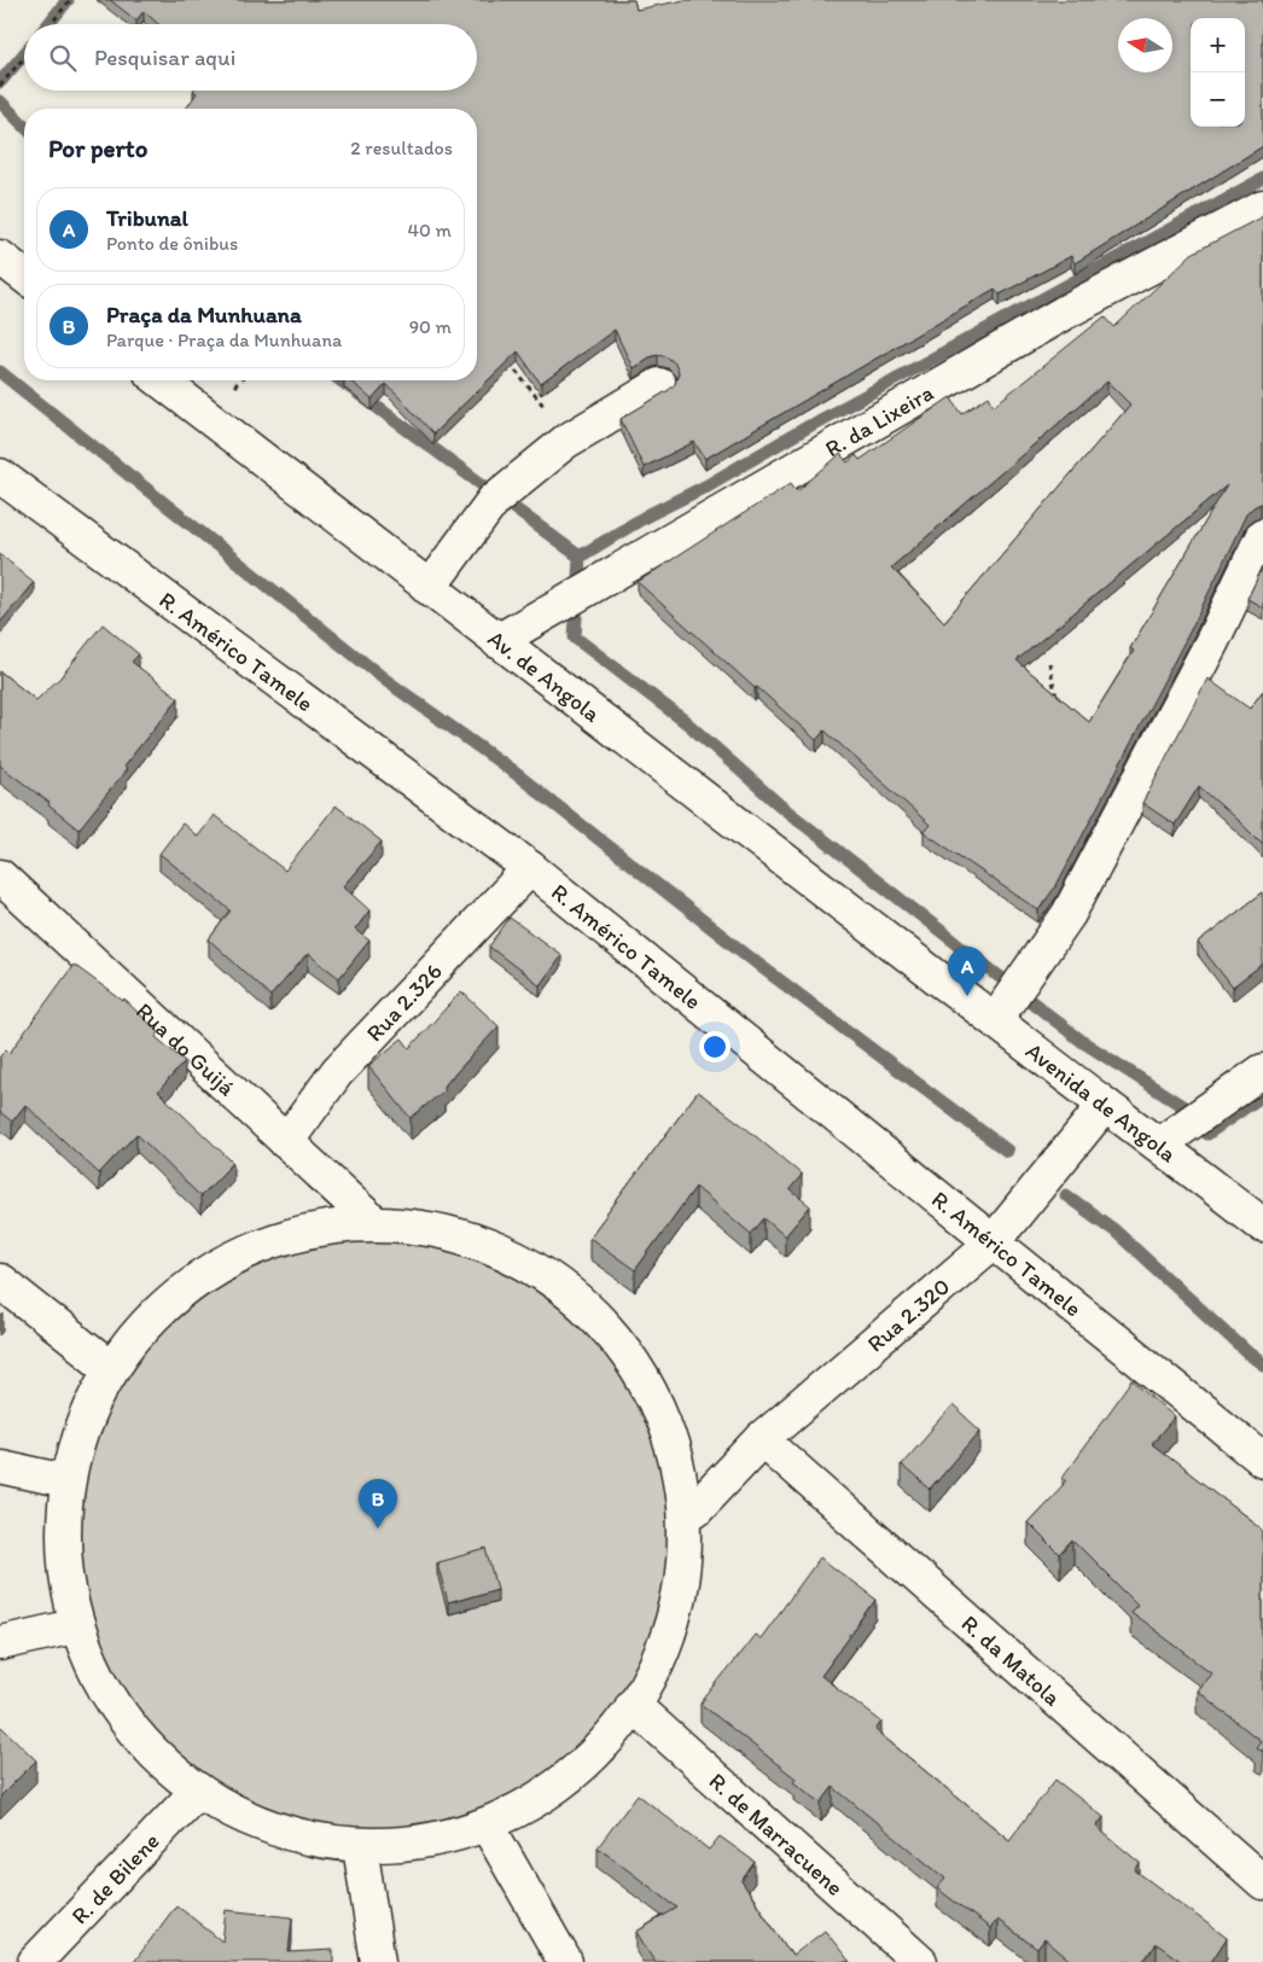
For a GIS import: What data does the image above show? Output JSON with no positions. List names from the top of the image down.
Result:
{
  "streets": {
    "street": [
      "R. da Lixeira",
      "R. Américo Tamele",
      "Av. de Angola",
      "Rua 2.326",
      "Rua do Guijá",
      "Avenida de Angola",
      "Rua 2.320",
      "R. da Matola",
      "R. de Marracuene",
      "R. de Bilene"
    ]
  },
  "crossings": [
    ["R. da Lixeira", "Av. de Angola"],
    ["R. Américo Tamele", "Rua 2.326"],
    ["R. Américo Tamele", "Rua 2.320"],
    ["Av. de Angola", "Avenida de Angola"],
    ["Rua 2.326", "Rua do Guijá"],
    ["Avenida de Angola", "Rua 2.320"],
    ["Rua 2.320", "R. da Matola"]
  ],
  "north": "left",
  "page": {
    "map_buttons": ["+", "−"],
    "search": "Pesquisar aqui",
    "heading": ["Por perto", "2 resultados"],
    "list": [
      {
        "mark": "A",
        "name": "Tribunal",
        "note": "Ponto de ônibus",
        "value": "40 m"
      },
      {
        "mark": "B",
        "name": "Praça da Munhuana",
        "note": "Parque · Praça da Munhuana",
        "value": "90 m"
      }
    ],
    "pins": ["A", "B"]
  }
}
